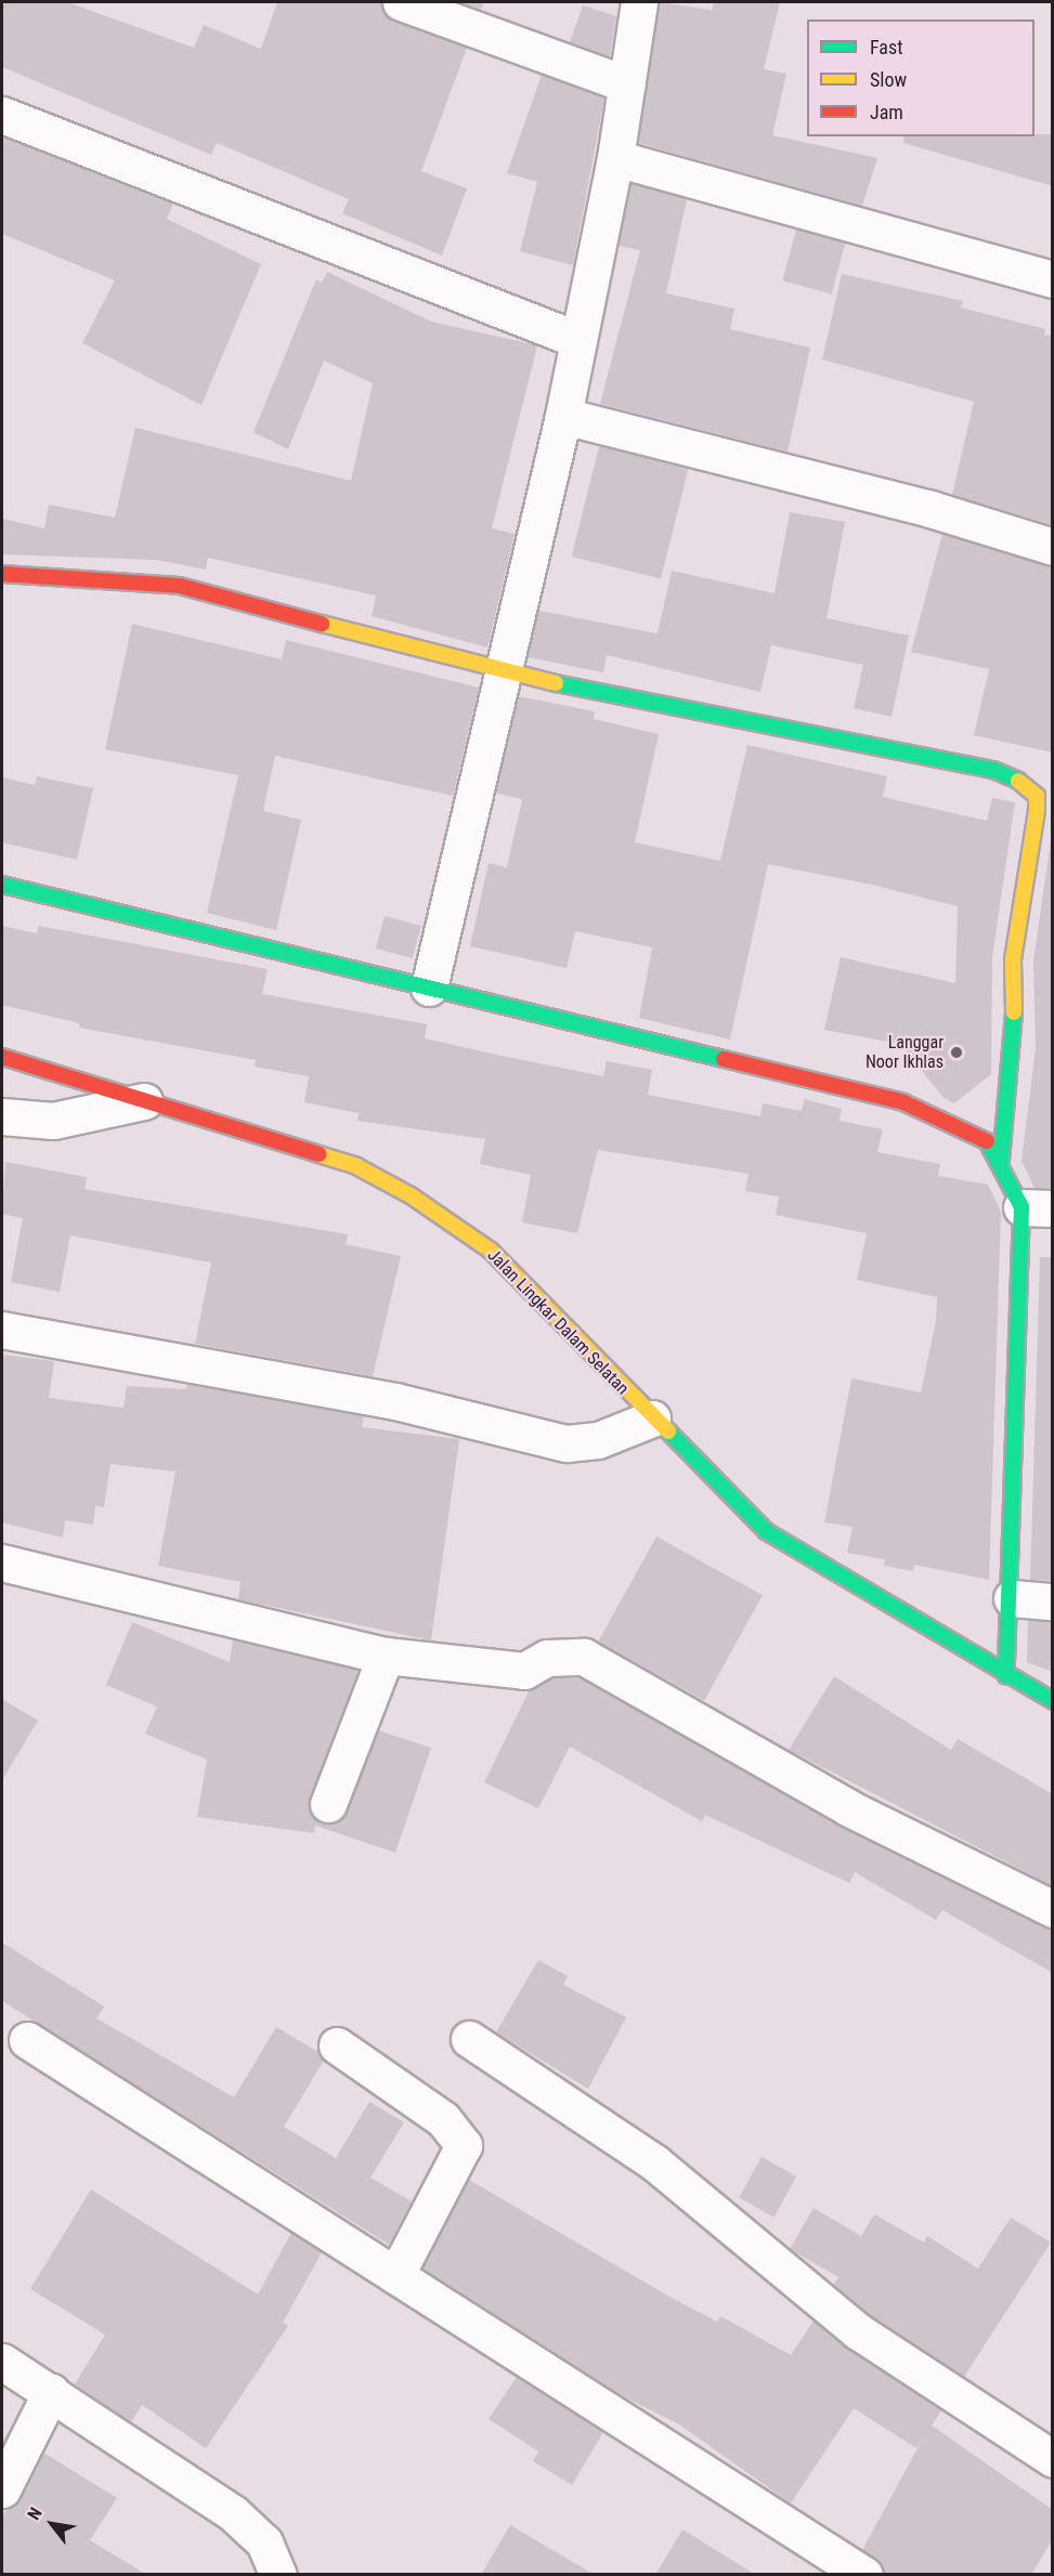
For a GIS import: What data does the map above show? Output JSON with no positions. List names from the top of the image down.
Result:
{
  "streets": {
    "street": ["Jalan Lingkar Dalam Selatan"]
  },
  "places": ["Langgar Noor Ikhlas"],
  "legend": ["Fast", "Slow", "Jam"],
  "north": "top left"
}
